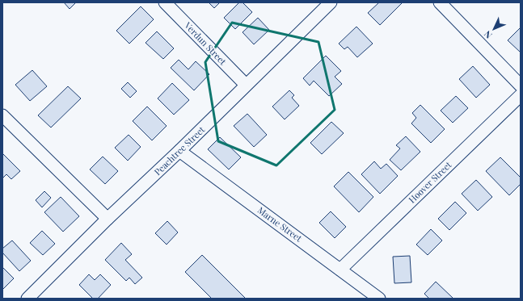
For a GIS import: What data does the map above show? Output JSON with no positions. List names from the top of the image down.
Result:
{
  "streets": {
    "street": [
      "Verdun Street",
      "Peachtree Street",
      "Hoover Street",
      "Marne Street"
    ]
  },
  "crossings": [
    ["Verdun Street", "Peachtree Street"],
    ["Peachtree Street", "Marne Street"],
    ["Hoover Street", "Marne Street"]
  ],
  "north": "bottom left"
}
